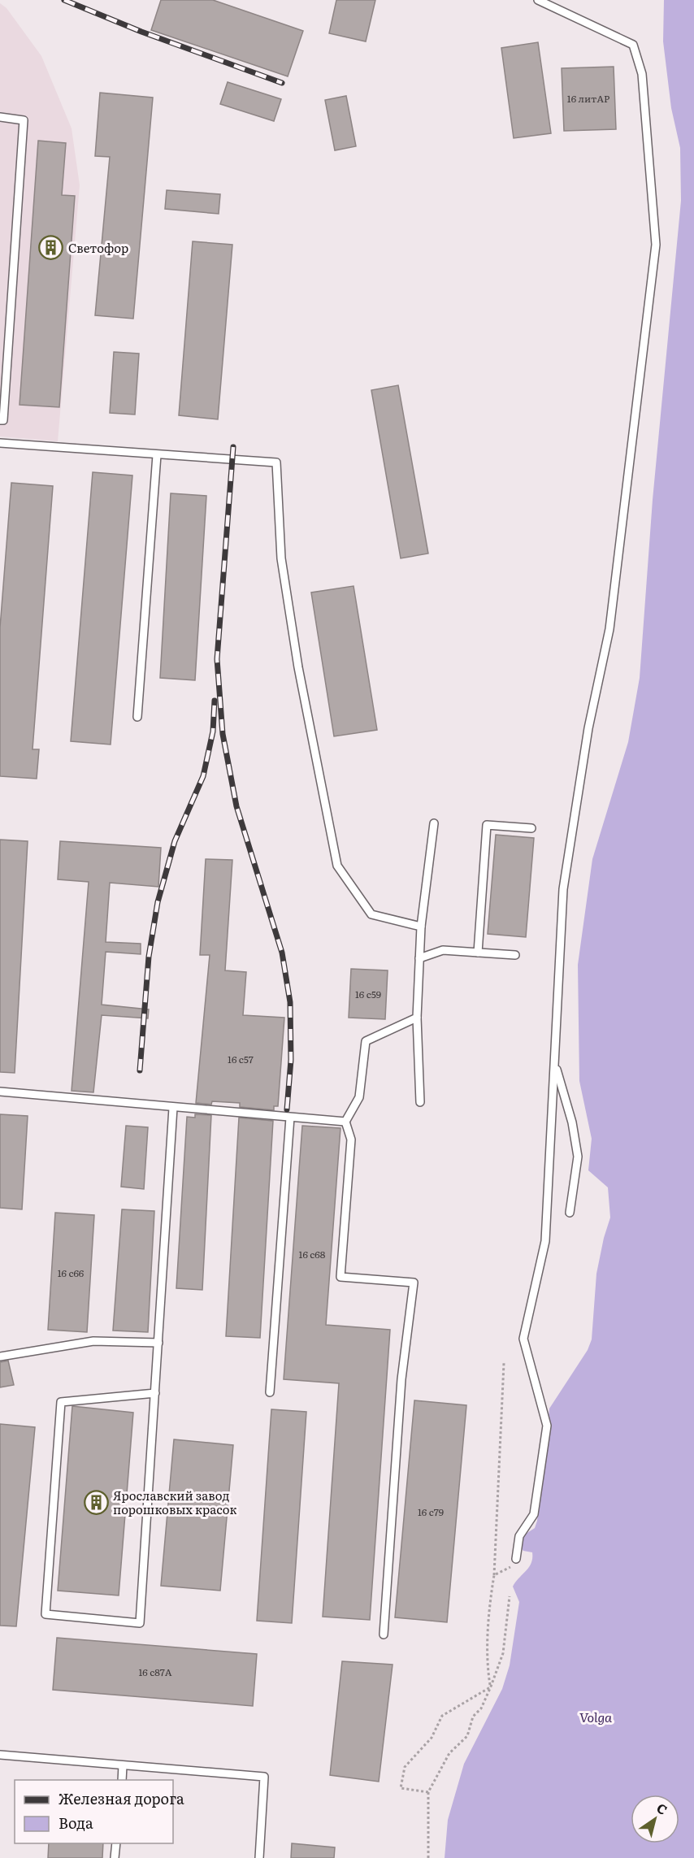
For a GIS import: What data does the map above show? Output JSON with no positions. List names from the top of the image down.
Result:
{
  "water": ["Volga"],
  "places": {
    "building": ["Светофор", "Ярославский завод порошковых красок"]
  },
  "house_numbers": [
    "16 литАР",
    "16 с59",
    "16 с57",
    "16 с68",
    "16 с66",
    "16 с79",
    "16 с87А"
  ],
  "legend": ["Железная дорога", "Вода"],
  "north": "top right"
}
